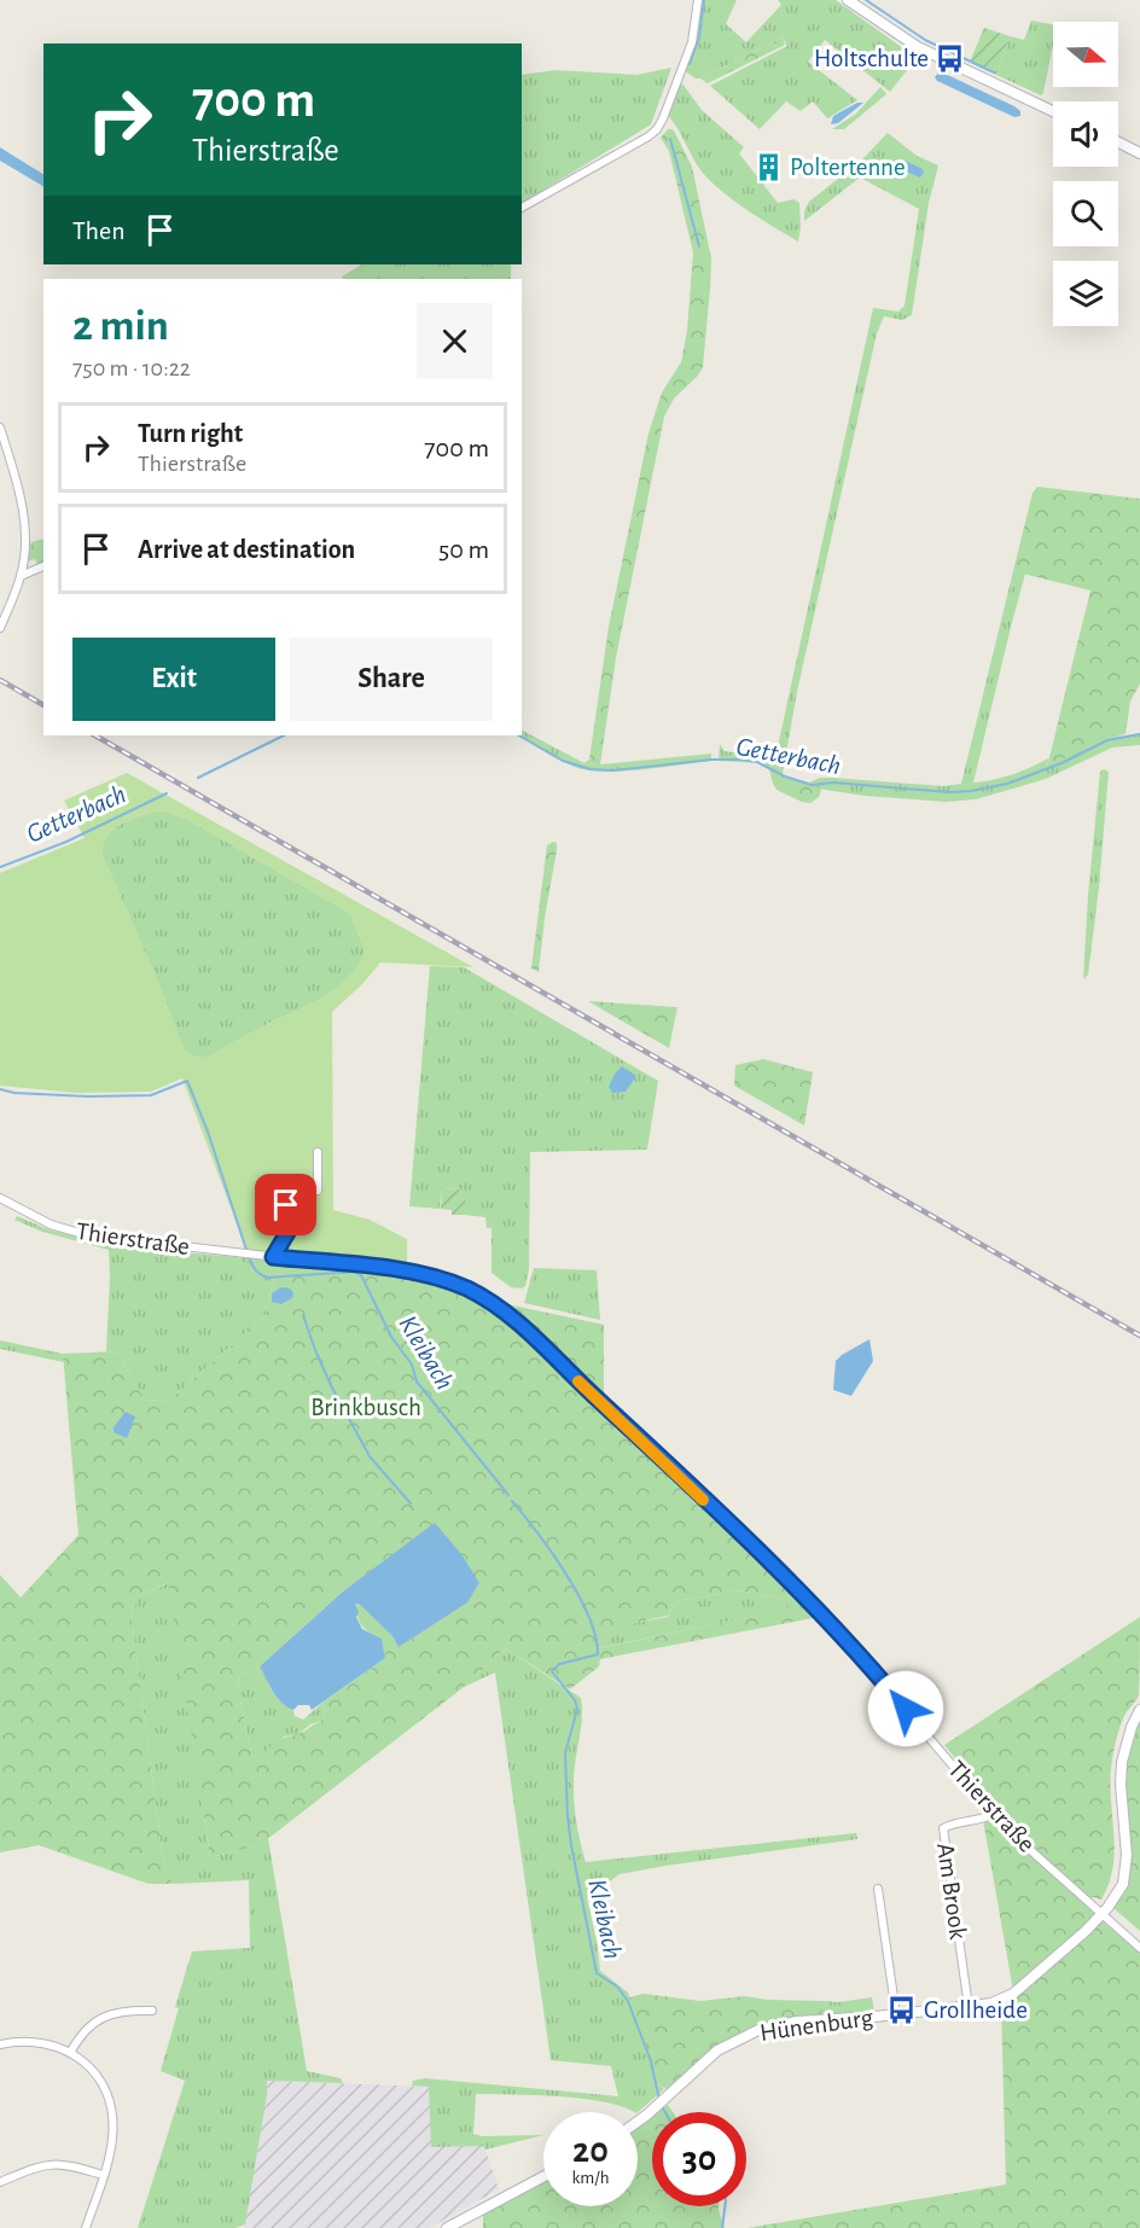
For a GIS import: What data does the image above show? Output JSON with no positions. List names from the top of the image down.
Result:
{
  "streets": {
    "street": ["Thierstraße", "Am Brook", "Hünenburg"]
  },
  "crossings": [
    ["Thierstraße", "Am Brook"],
    ["Thierstraße", "Hünenburg"],
    ["Am Brook", "Hünenburg"]
  ],
  "water": ["Getterbach", "Kleibach"],
  "parks": ["Brinkbusch"],
  "places": {
    "bus stop": ["Holtschulte", "Grollheide"],
    "building": ["Poltertenne"]
  },
  "north": "right",
  "page": {
    "turn": ["700 m", "Thierstraße"],
    "then": "Then",
    "heading": ["2 min", "750 m · 10:22"],
    "list": [
      {
        "name": "Turn right",
        "note": "Thierstraße",
        "value": "700 m"
      },
      {
        "name": "Arrive at destination",
        "value": "50 m"
      }
    ],
    "buttons": ["Exit", "Share"],
    "speed": "20 km/h",
    "limit": "30"
  }
}
